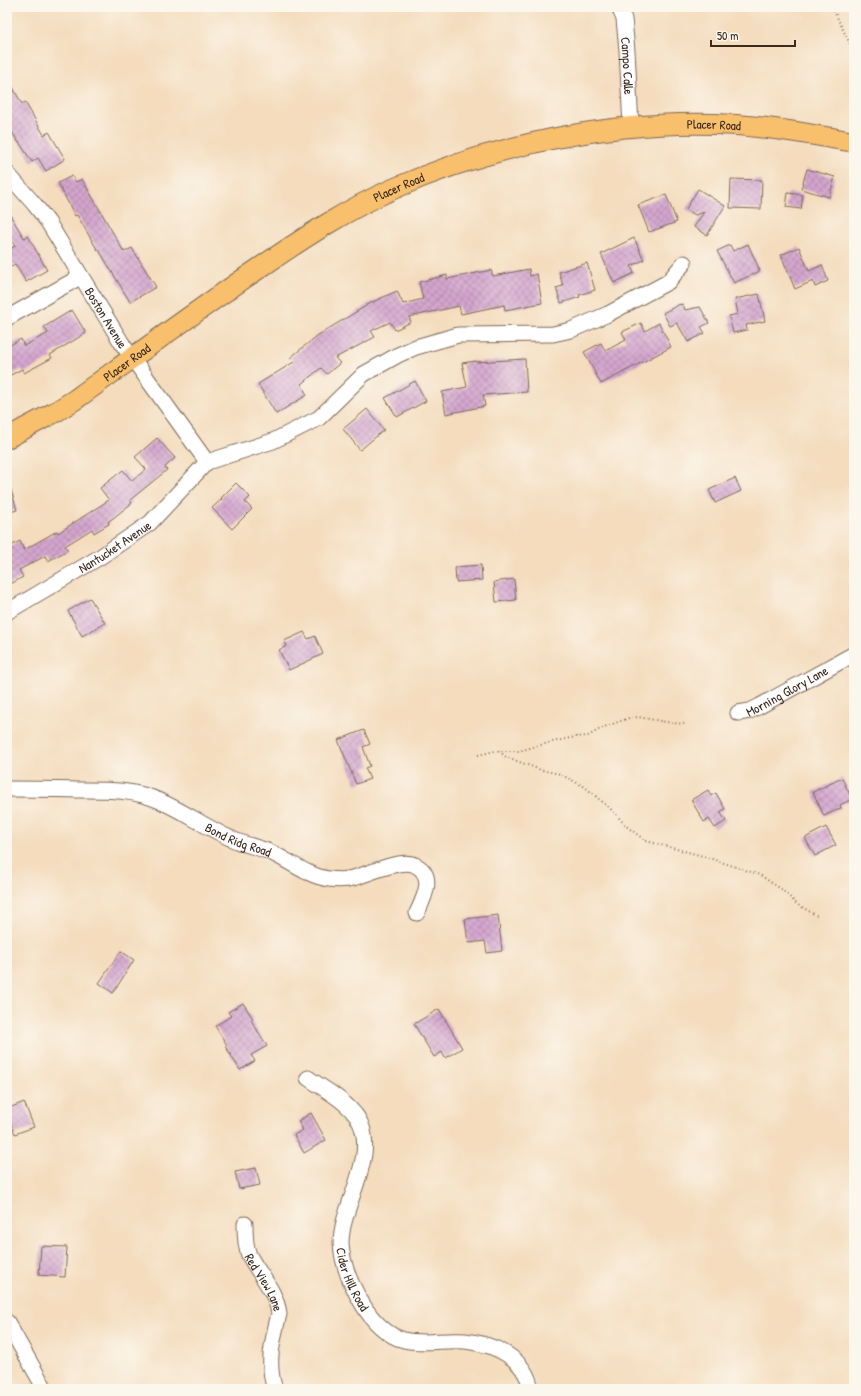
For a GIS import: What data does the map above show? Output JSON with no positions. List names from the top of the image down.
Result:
{
  "streets": {
    "main road": ["Placer Road"],
    "street": [
      "Campo Calle",
      "Boston Avenue",
      "Nantucket Avenue",
      "Morning Glory Lane",
      "Bond Ridg Road",
      "Cider Hill Road",
      "Red View Lane"
    ]
  },
  "crossings": [
    ["Campo Calle", "Placer Road"],
    ["Placer Road", "Boston Avenue"],
    ["Boston Avenue", "Nantucket Avenue"]
  ],
  "scale_bar": "50 m"
}
